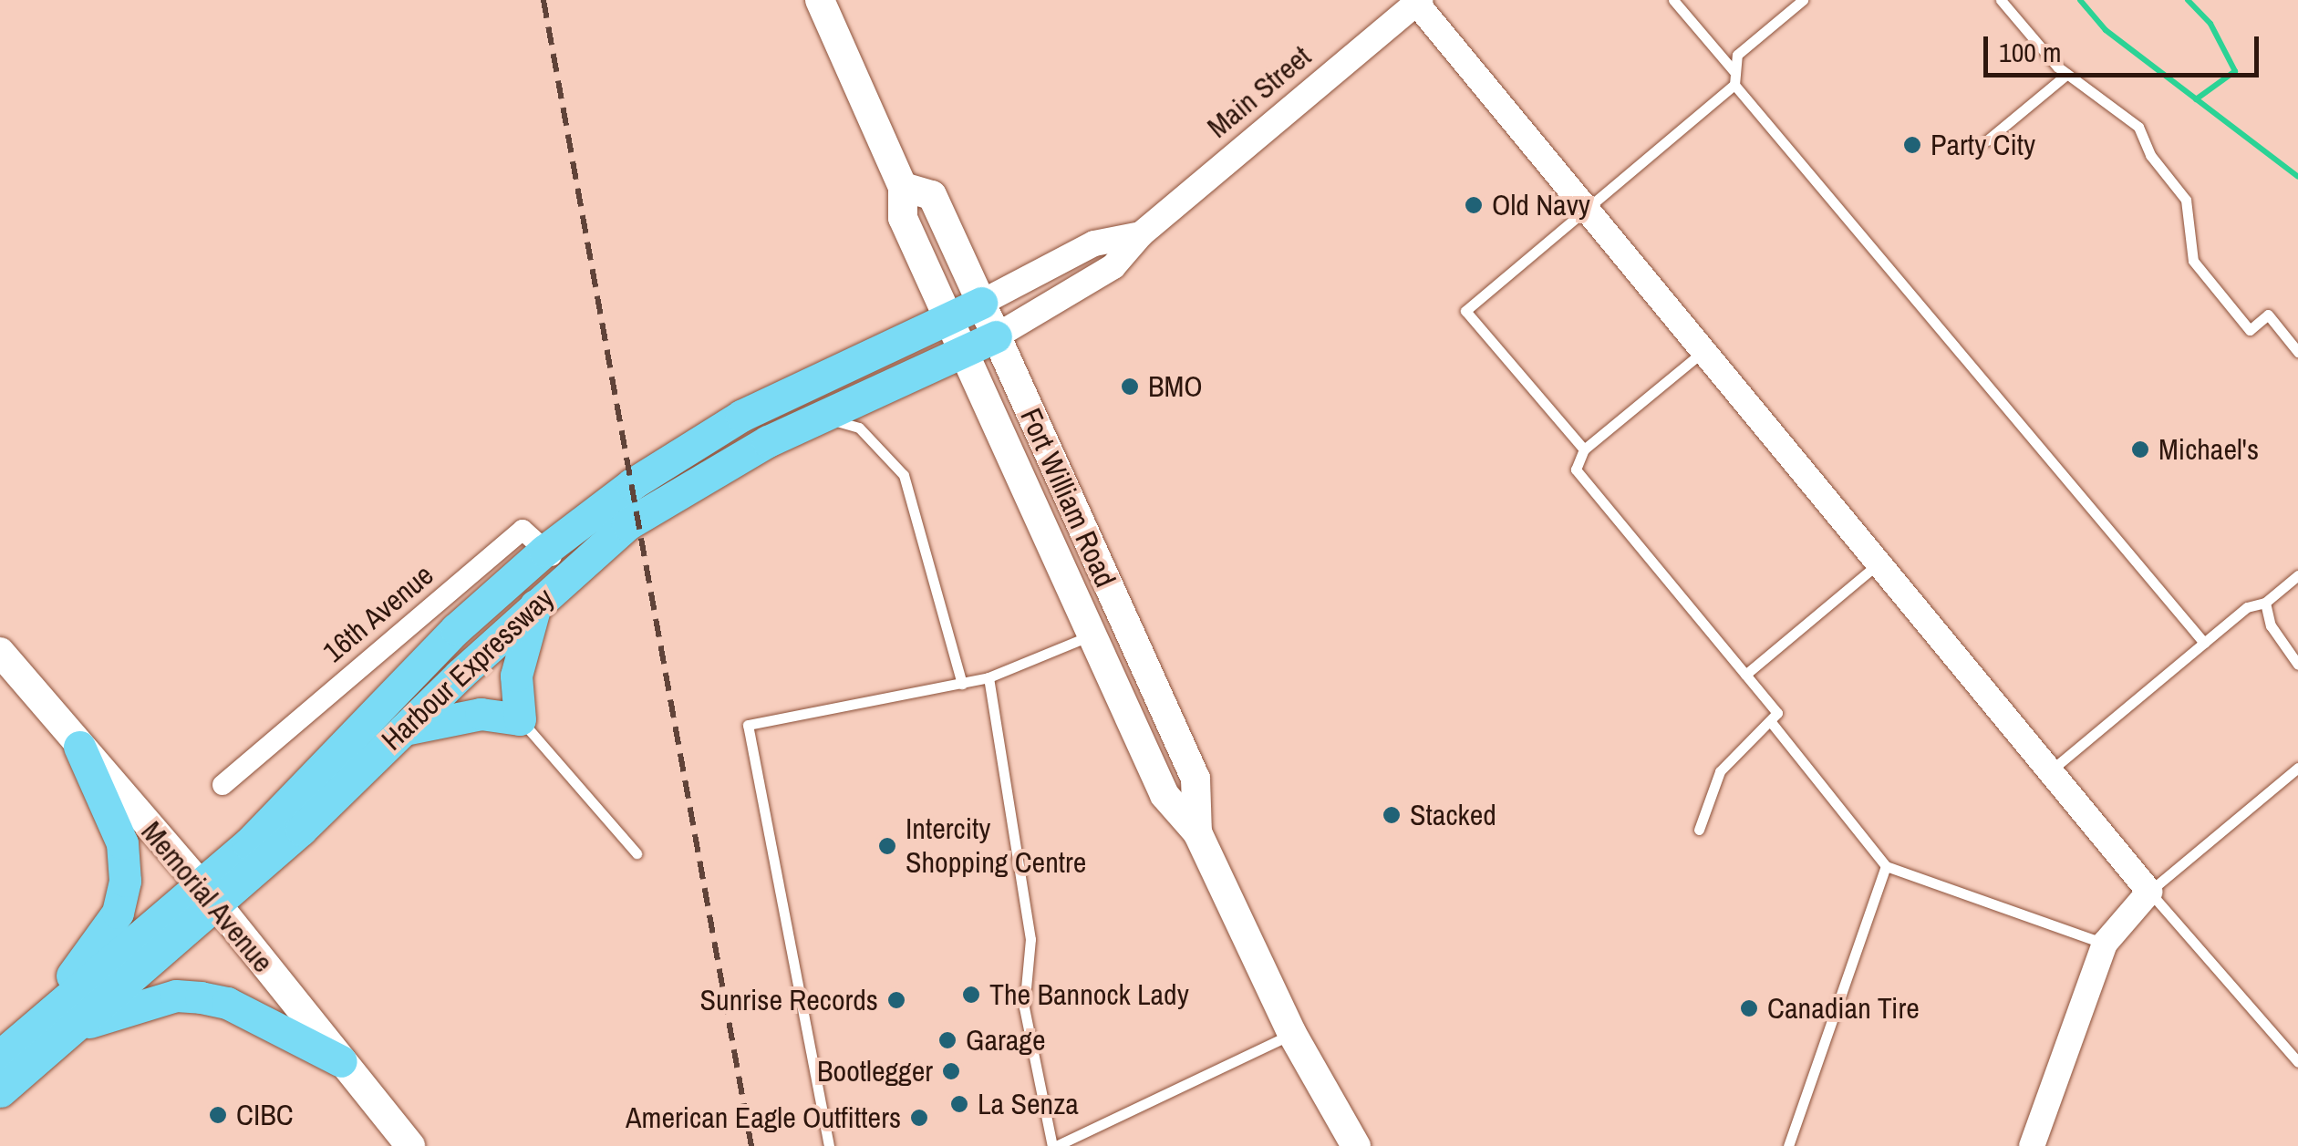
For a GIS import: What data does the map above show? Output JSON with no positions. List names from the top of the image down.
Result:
{
  "streets": {
    "main road": ["Fort William Road", "Harbour Expressway", "Memorial Avenue"],
    "street": ["Main Street", "16th Avenue"]
  },
  "crossings": [
    ["Main Street", "Fort William Road"],
    ["Main Street", "Harbour Expressway"],
    ["Fort William Road", "Harbour Expressway"],
    ["16th Avenue", "Harbour Expressway"],
    ["Harbour Expressway", "Memorial Avenue"]
  ],
  "places": [
    "Party City",
    "Old Navy",
    "BMO",
    "Michael's",
    "Stacked",
    "Intercity Shopping Centre",
    "The Bannock Lady",
    "Sunrise Records",
    "Canadian Tire",
    "Garage",
    "Bootlegger",
    "La Senza",
    "CIBC",
    "American Eagle Outfitters"
  ],
  "scale_bar": "100 m"
}
